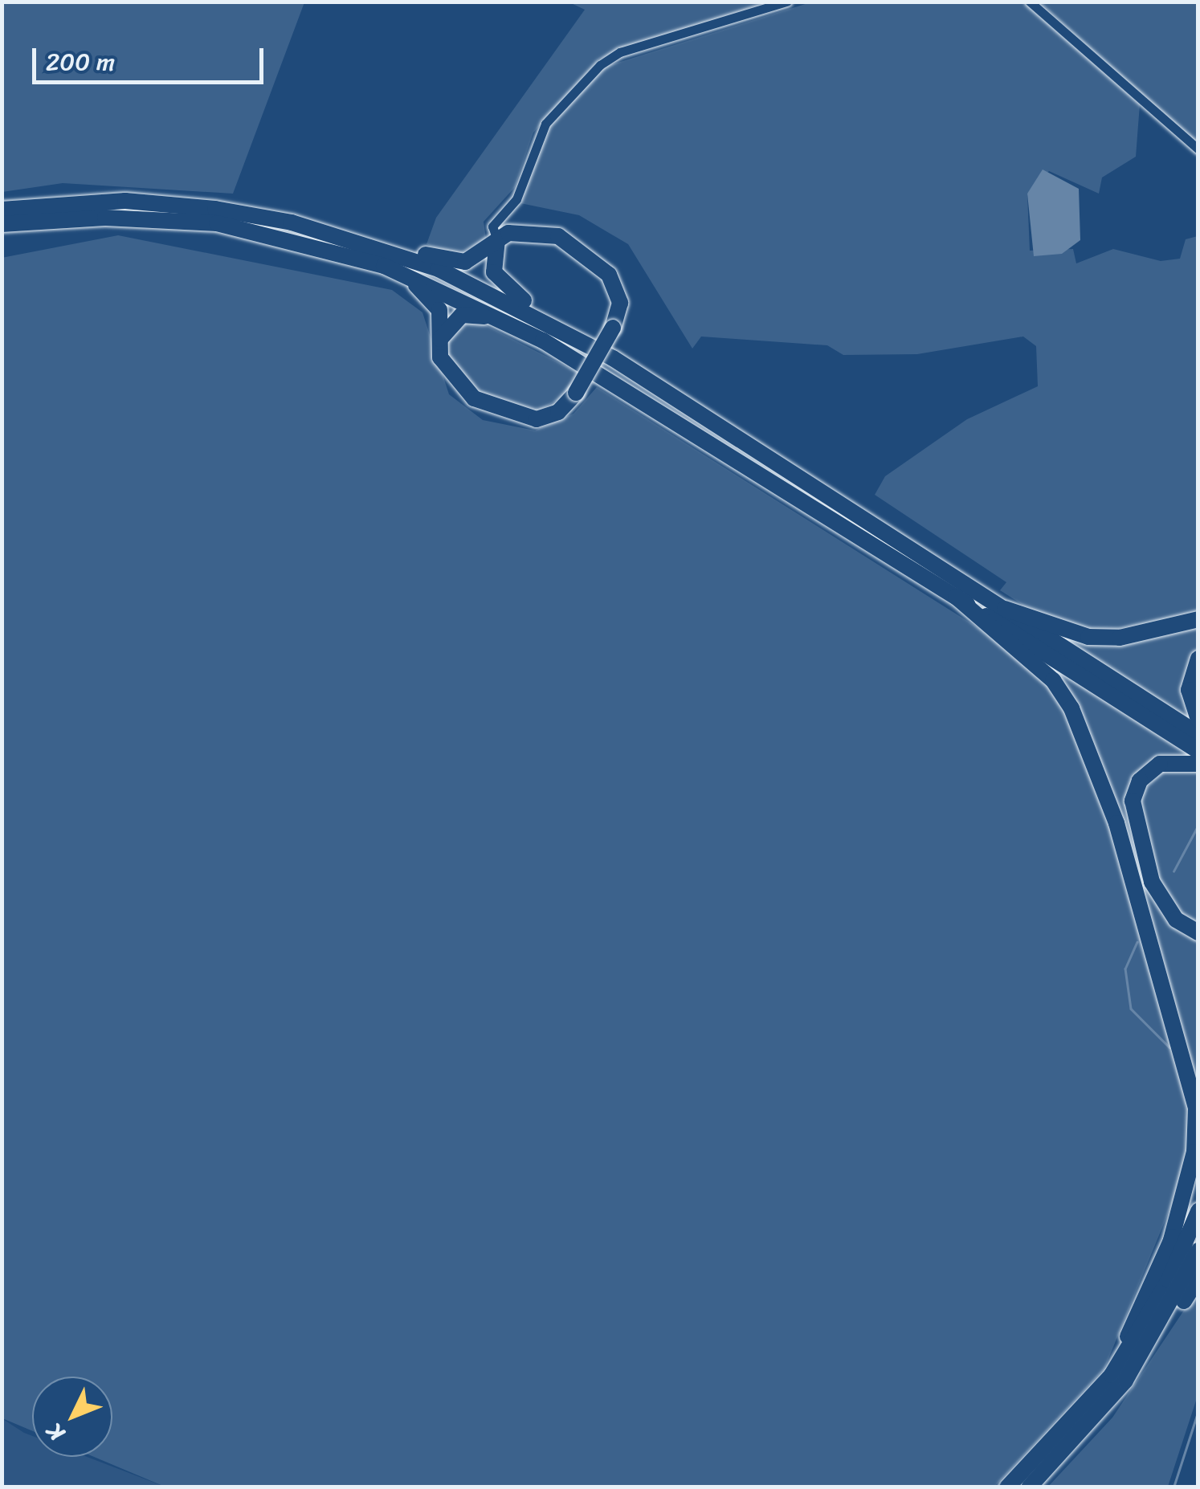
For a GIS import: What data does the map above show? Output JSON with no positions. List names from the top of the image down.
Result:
{
  "scale_bar": "200 m",
  "north": "bottom left"
}
